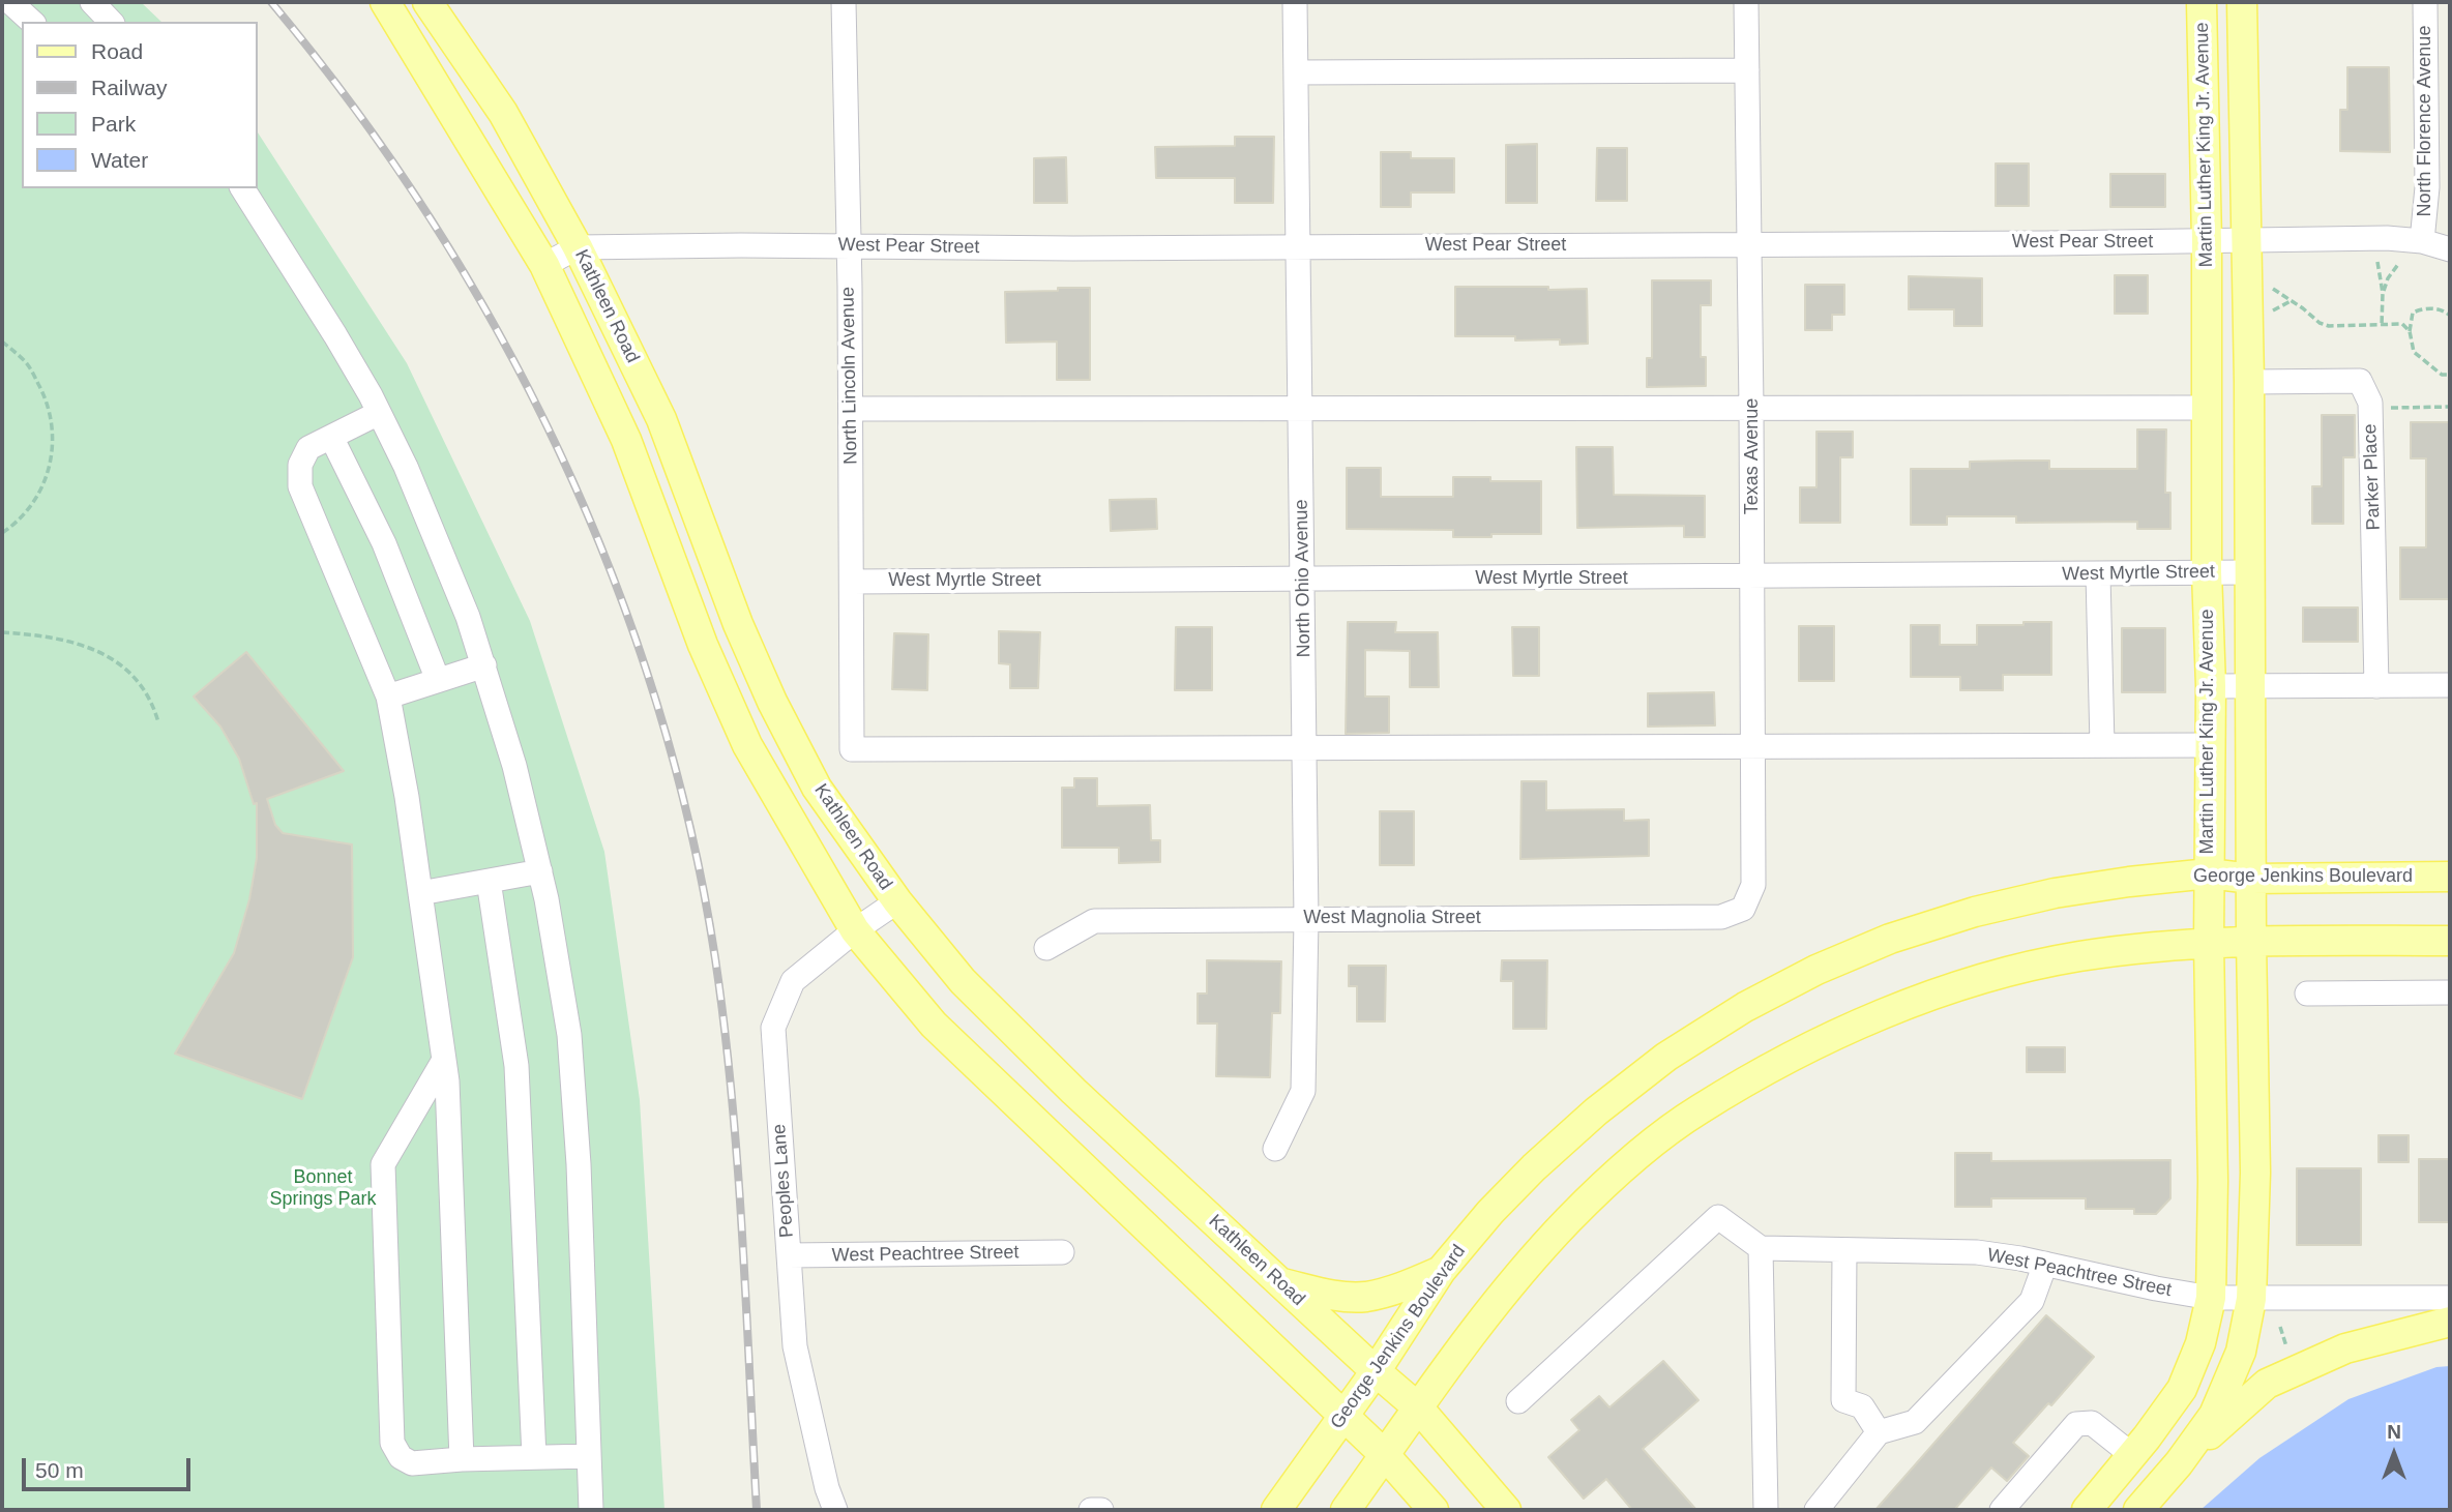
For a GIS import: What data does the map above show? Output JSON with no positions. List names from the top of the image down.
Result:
{
  "streets": {
    "main road": ["Martin Luther King Jr. Avenue", "Kathleen Road", "George Jenkins Boulevard"],
    "street": [
      "North Florence Avenue",
      "West Pear Street",
      "North Lincoln Avenue",
      "Texas Avenue",
      "Parker Place",
      "West Myrtle Street",
      "North Ohio Avenue",
      "West Magnolia Street",
      "Peoples Lane",
      "West Peachtree Street"
    ]
  },
  "crossings": [
    ["North Florence Avenue", "West Pear Street"],
    ["Martin Luther King Jr. Avenue", "West Pear Street"],
    ["Martin Luther King Jr. Avenue", "West Myrtle Street"],
    ["Martin Luther King Jr. Avenue", "George Jenkins Boulevard"],
    ["Martin Luther King Jr. Avenue", "West Peachtree Street"],
    ["West Pear Street", "Kathleen Road"],
    ["West Pear Street", "North Lincoln Avenue"],
    ["West Pear Street", "Texas Avenue"],
    ["West Pear Street", "North Ohio Avenue"],
    ["Kathleen Road", "George Jenkins Boulevard"],
    ["Kathleen Road", "Peoples Lane"],
    ["North Lincoln Avenue", "West Myrtle Street"],
    ["North Lincoln Avenue", "North Ohio Avenue"],
    ["Texas Avenue", "West Myrtle Street"],
    ["Texas Avenue", "West Magnolia Street"],
    ["West Myrtle Street", "North Ohio Avenue"],
    ["North Ohio Avenue", "West Magnolia Street"],
    ["Peoples Lane", "West Peachtree Street"]
  ],
  "parks": ["Bonnet Springs Park"],
  "legend": [
    "Road",
    "Railway",
    "Park",
    "Water"
  ],
  "scale_bar": "50 m",
  "north": "top"
}
